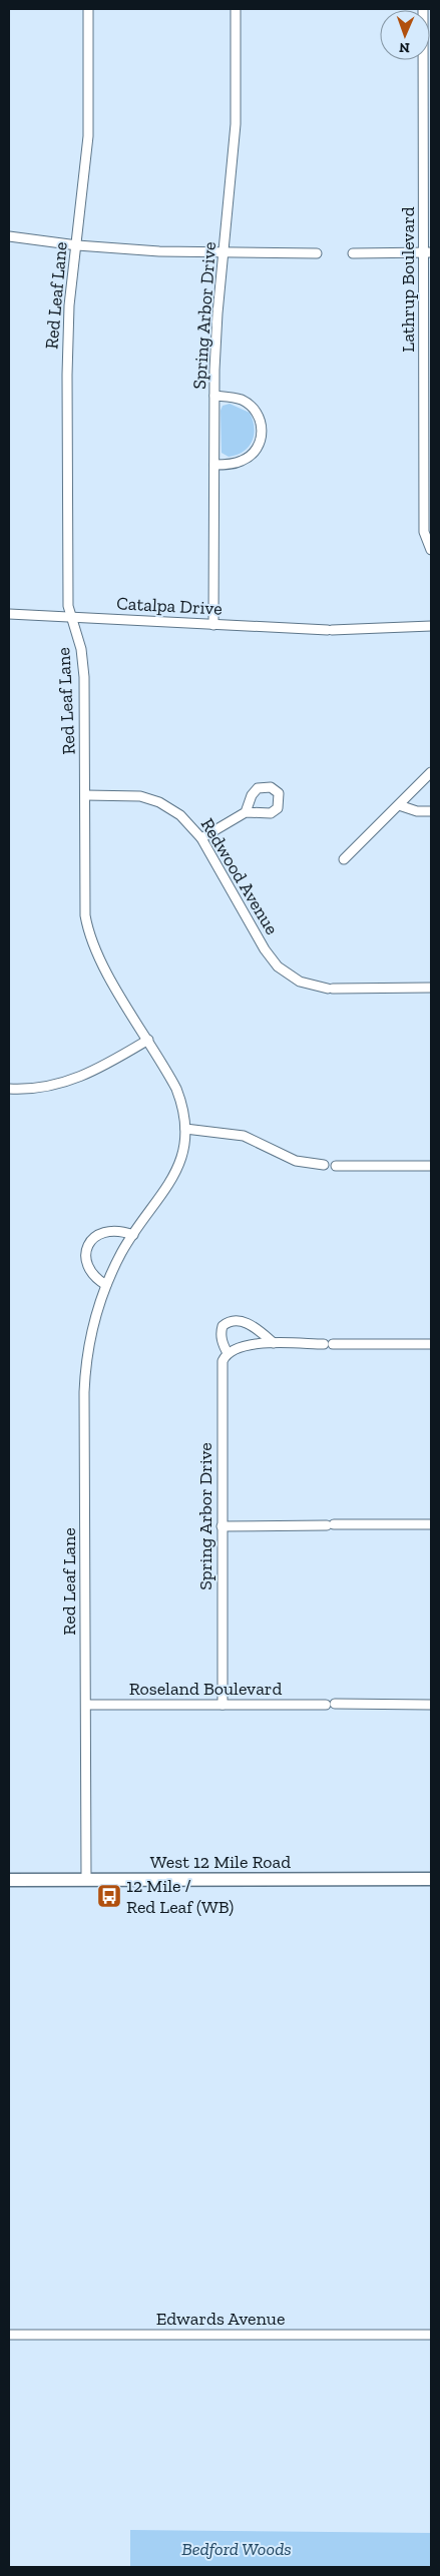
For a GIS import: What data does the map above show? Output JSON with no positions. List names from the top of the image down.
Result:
{
  "streets": {
    "main road": ["West 12 Mile Road"],
    "street": [
      "Lathrup Boulevard",
      "Red Leaf Lane",
      "Spring Arbor Drive",
      "Catalpa Drive",
      "Redwood Avenue",
      "Roseland Boulevard",
      "Edwards Avenue"
    ]
  },
  "crossings": [
    ["Red Leaf Lane", "Catalpa Drive"],
    ["Red Leaf Lane", "Redwood Avenue"],
    ["Red Leaf Lane", "Roseland Boulevard"],
    ["Red Leaf Lane", "West 12 Mile Road"],
    ["Spring Arbor Drive", "Catalpa Drive"],
    ["Spring Arbor Drive", "Roseland Boulevard"]
  ],
  "parks": ["Bedford Woods"],
  "places": {
    "bus stop": ["12 Mile / Red Leaf (WB)"]
  },
  "north": "bottom"
}
